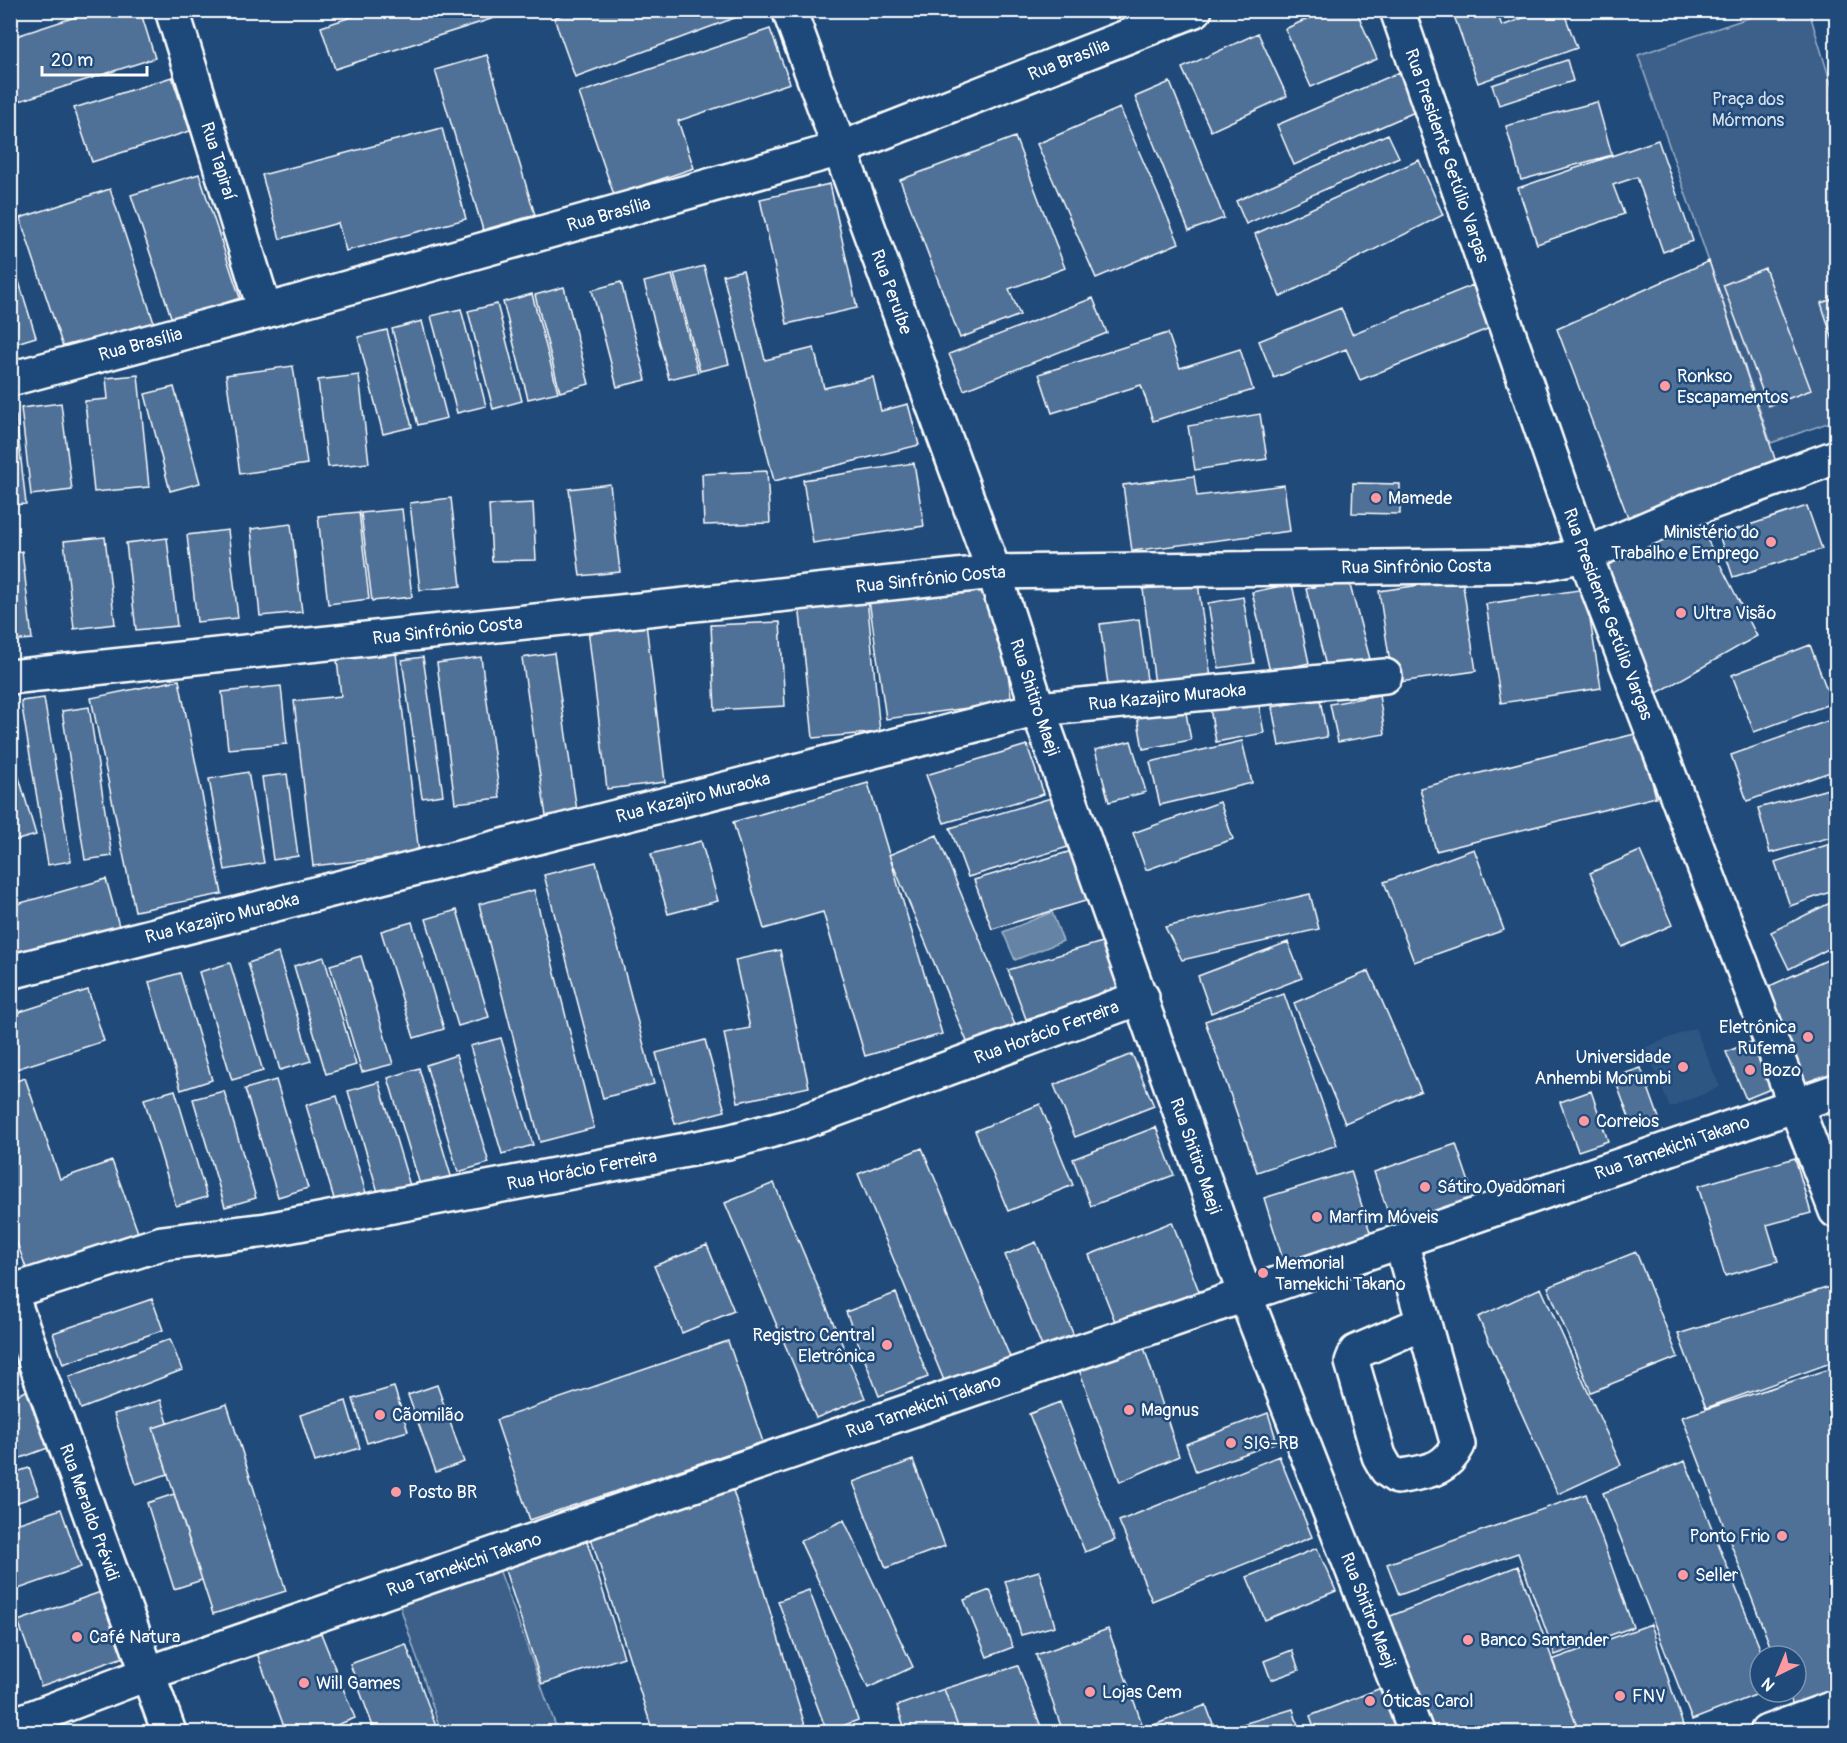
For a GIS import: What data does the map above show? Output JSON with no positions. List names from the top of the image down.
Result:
{
  "streets": {
    "street": [
      "Rua Brasília",
      "Rua Presidente Getúlio Vargas",
      "Rua Tapiraí",
      "Rua Peruíbe",
      "Rua Sinfrônio Costa",
      "Rua Shitiro Maeji",
      "Rua Kazajiro Muraoka",
      "Rua Horácio Ferreira",
      "Rua Tamekichi Takano",
      "Rua Meraldo Prévidi"
    ]
  },
  "crossings": [
    ["Rua Brasília", "Rua Tapiraí"],
    ["Rua Brasília", "Rua Peruíbe"],
    ["Rua Presidente Getúlio Vargas", "Rua Sinfrônio Costa"],
    ["Rua Presidente Getúlio Vargas", "Rua Tamekichi Takano"],
    ["Rua Peruíbe", "Rua Sinfrônio Costa"],
    ["Rua Peruíbe", "Rua Shitiro Maeji"],
    ["Rua Sinfrônio Costa", "Rua Shitiro Maeji"],
    ["Rua Shitiro Maeji", "Rua Kazajiro Muraoka"],
    ["Rua Shitiro Maeji", "Rua Horácio Ferreira"],
    ["Rua Shitiro Maeji", "Rua Tamekichi Takano"],
    ["Rua Horácio Ferreira", "Rua Meraldo Prévidi"],
    ["Rua Tamekichi Takano", "Rua Meraldo Prévidi"]
  ],
  "parks": ["Praça dos Mórmons"],
  "places": [
    "Ronkso Escapamentos",
    "Mamede",
    "Ministério do Trabalho e Emprego",
    "Ultra Visão",
    "Eletrônica Rufema",
    "Universidade Anhembi Morumbi",
    "Bozo",
    "Correios",
    "Sátiro Oyadomari",
    "Marfim Móveis",
    "Memorial Tamekichi Takano",
    "Registro Central Eletrônica",
    "Magnus",
    "Cãomilão",
    "SIG-RB",
    "Posto BR",
    "Ponto Frio",
    "Seller",
    "Café Natura",
    "Banco Santander",
    "Will Games",
    "Lojas Cem",
    "FNV",
    "Óticas Carol"
  ],
  "scale_bar": "20 m",
  "north": "bottom left"
}
